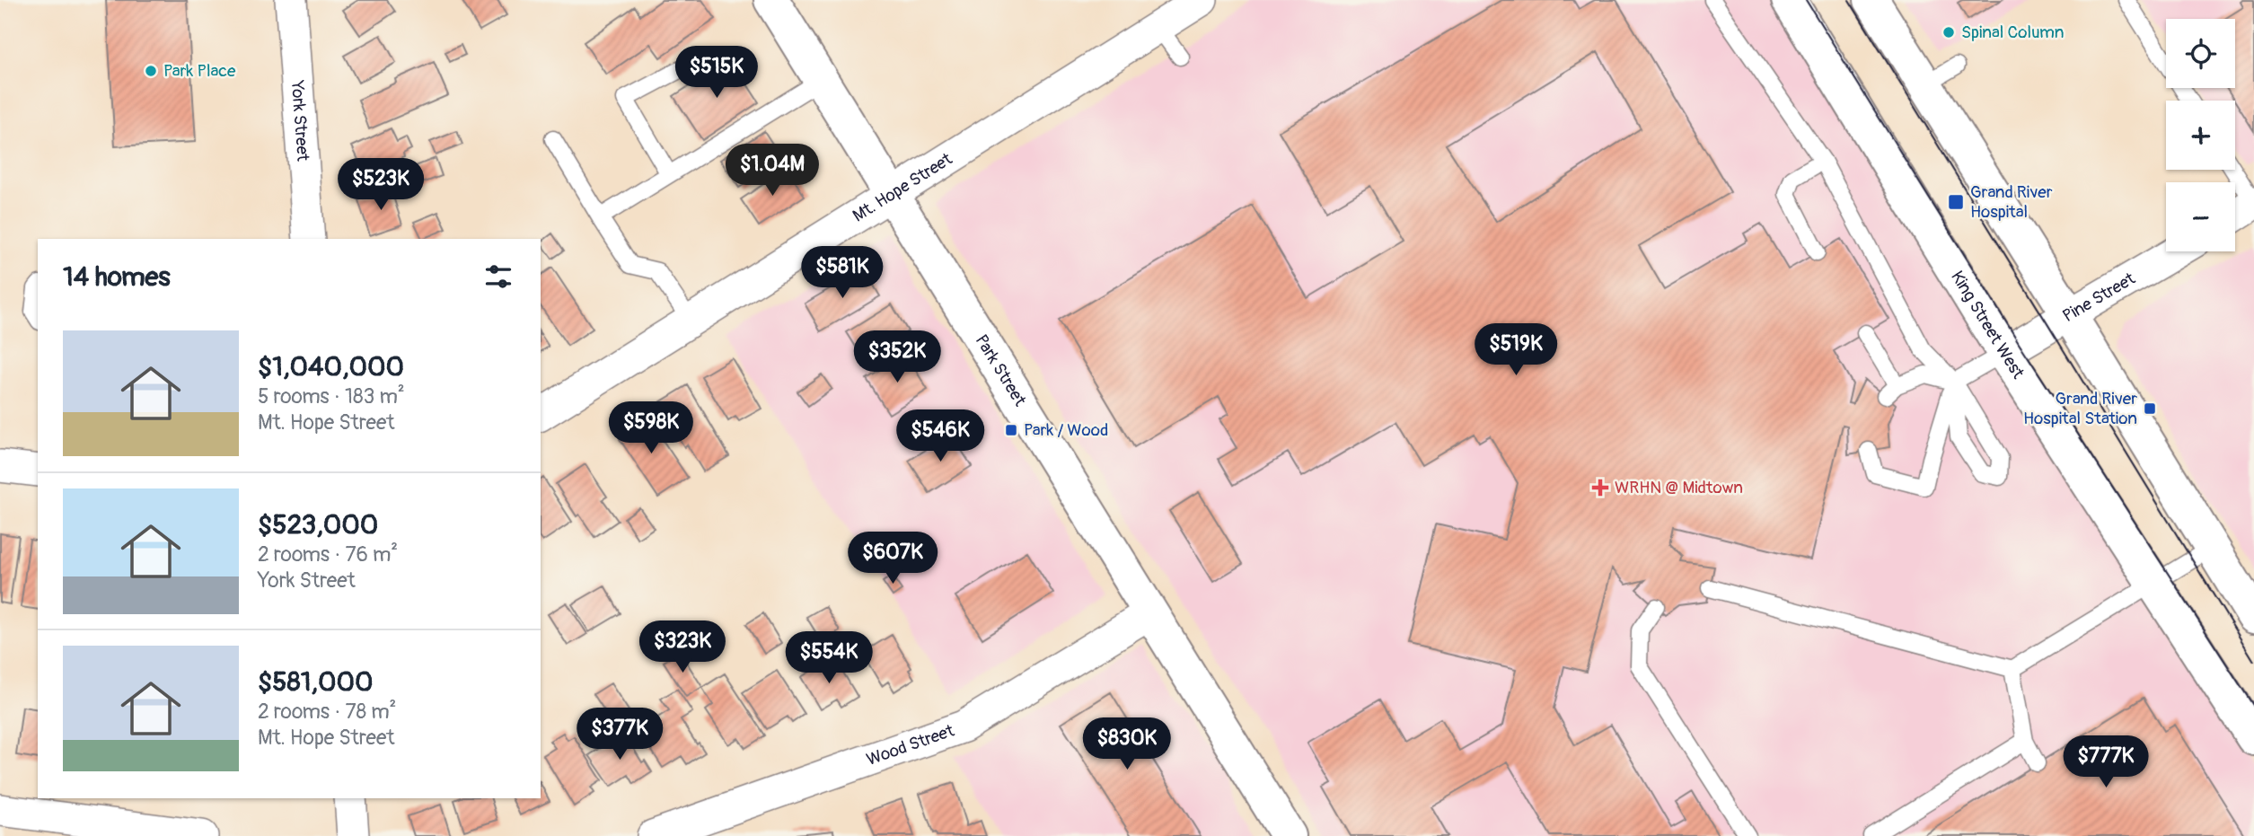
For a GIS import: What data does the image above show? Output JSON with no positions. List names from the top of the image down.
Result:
{
  "streets": {
    "main road": ["King Street West", "Park Street"],
    "street": [
      "York Street",
      "Mt. Hope Street",
      "Pine Street",
      "Wood Street"
    ]
  },
  "crossings": [
    ["Mt. Hope Street", "Park Street"],
    ["Pine Street", "King Street West"],
    ["Park Street", "Wood Street"]
  ],
  "places": {
    "other": ["Spinal Column", "Park Place"],
    "transit": ["Grand River Hospital", "Grand River Hospital Station", "Park / Wood"],
    "health": ["WRHN @ Midtown"]
  },
  "page": {
    "map_buttons": ["+", "−"],
    "price": [
      "$515K",
      "$1.04M",
      "$523K",
      "$581K",
      "$519K",
      "$352K",
      "$598K",
      "$546K",
      "$607K",
      "$323K",
      "$554K",
      "$377K",
      "$830K",
      "$777K"
    ],
    "heading": "14 homes",
    "list": [
      {
        "name": "$1,040,000",
        "note": "5 rooms · 183 m² · Mt. Hope Street"
      },
      {
        "name": "$523,000",
        "note": "2 rooms · 76 m² · York Street"
      },
      {
        "name": "$581,000",
        "note": "2 rooms · 78 m² · Mt. Hope Street"
      }
    ]
  }
}
